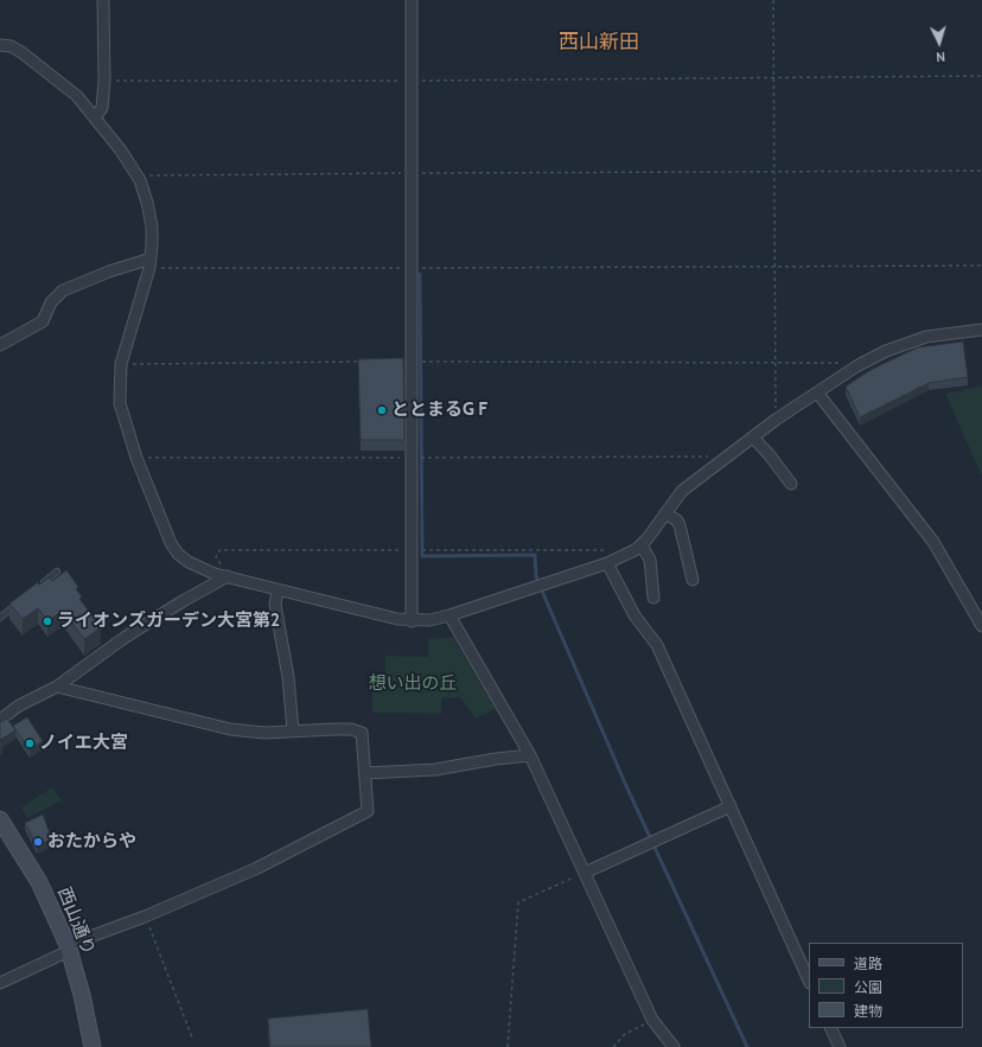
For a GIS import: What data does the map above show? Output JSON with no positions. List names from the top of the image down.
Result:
{
  "streets": {
    "street": ["西山通り"]
  },
  "districts": ["西山新田"],
  "parks": ["想い出の丘"],
  "places": [
    "ととまるG F",
    "ライオンズガーデン大宮第2",
    "ノイエ大宮",
    "おたからや"
  ],
  "legend": ["道路", "公園", "建物"],
  "north": "bottom"
}
